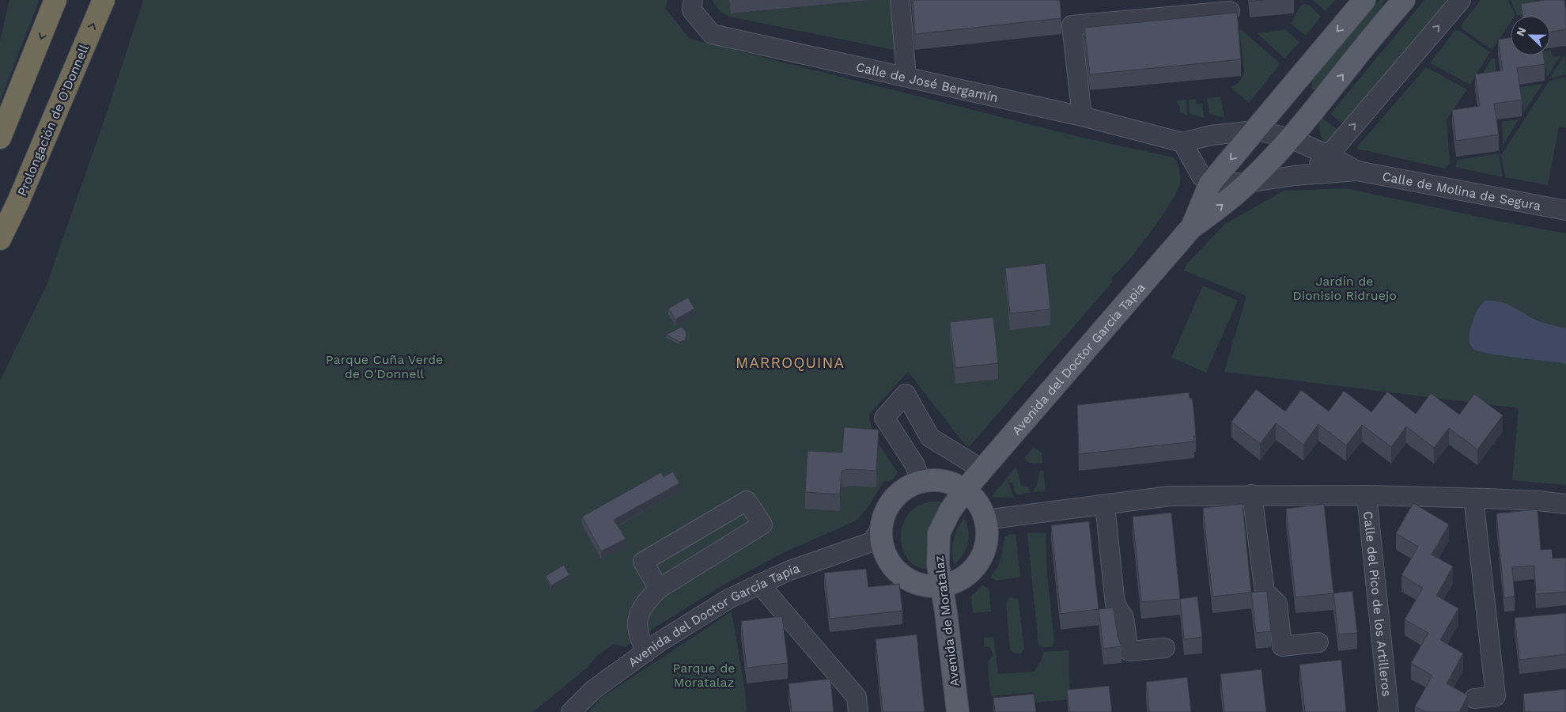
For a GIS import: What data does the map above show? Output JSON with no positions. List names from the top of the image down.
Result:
{
  "streets": {
    "highway": ["Prolongación de O'Donnell"],
    "main road": ["Avenida del Doctor García Tapia", "Avenida de Moratalaz"],
    "street": ["Calle de José Bergamín", "Calle de Molina de Segura", "Calle del Pico de los Artilleros"]
  },
  "crossings": [
    ["Calle de José Bergamín", "Avenida del Doctor García Tapia"],
    ["Calle de Molina de Segura", "Avenida del Doctor García Tapia"],
    ["Avenida del Doctor García Tapia", "Avenida de Moratalaz"]
  ],
  "districts": ["MARROQUINA"],
  "parks": ["Jardín de Dionisio Ridruejo", "Parque Cuña Verde de O'Donnell", "Parque de Moratalaz"],
  "north": "left"
}
